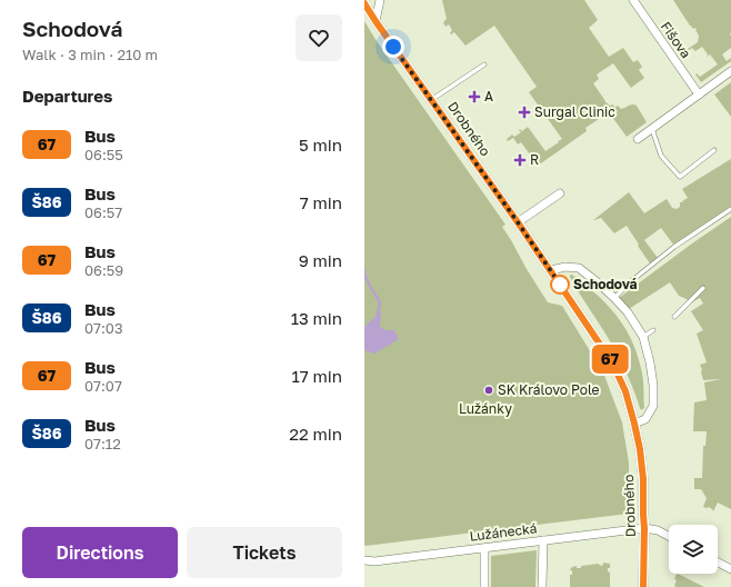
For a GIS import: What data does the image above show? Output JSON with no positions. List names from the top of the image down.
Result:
{
  "streets": {
    "street": ["Fišova", "Drobného", "Lužánecká"]
  },
  "crossings": [
    ["Drobného", "Lužánecká"]
  ],
  "parks": ["Lužánky"],
  "places": {
    "health": ["A", "Surgal Clinic", "R"],
    "other": ["Schodová", "SK Královo Pole"]
  },
  "lines": ["bus line 67"],
  "page": {
    "heading": [
      ["Schodová", "Walk · 3 min · 210 m"],
      "Departures"
    ],
    "on_map": "67",
    "list": [
      {
        "mark": "67",
        "name": "Bus",
        "note": "06:55",
        "value": "5 min"
      },
      {
        "mark": "Š86",
        "name": "Bus",
        "note": "06:57",
        "value": "7 min"
      },
      {
        "mark": "67",
        "name": "Bus",
        "note": "06:59",
        "value": "9 min"
      },
      {
        "mark": "Š86",
        "name": "Bus",
        "note": "07:03",
        "value": "13 min"
      },
      {
        "mark": "67",
        "name": "Bus",
        "note": "07:07",
        "value": "17 min"
      },
      {
        "mark": "Š86",
        "name": "Bus",
        "note": "07:12",
        "value": "22 min"
      }
    ],
    "buttons": ["Directions", "Tickets"]
  }
}
